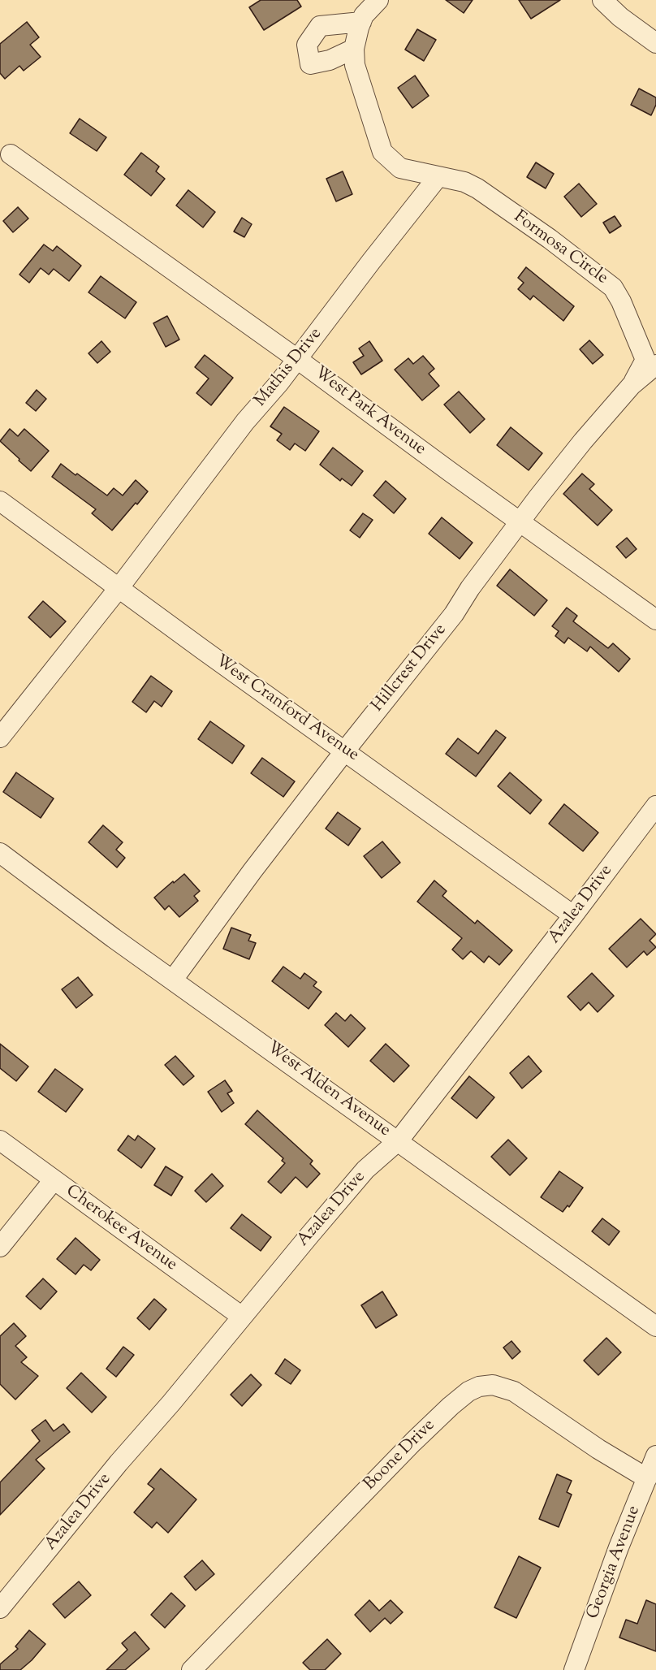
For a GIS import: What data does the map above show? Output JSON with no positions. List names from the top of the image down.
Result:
{
  "streets": {
    "street": [
      "Formosa Circle",
      "Mathis Drive",
      "West Park Avenue",
      "Hillcrest Drive",
      "West Cranford Avenue",
      "Azalea Drive",
      "West Alden Avenue",
      "Cherokee Avenue",
      "Boone Drive",
      "Georgia Avenue"
    ]
  },
  "crossings": [
    ["Formosa Circle", "Mathis Drive"],
    ["Formosa Circle", "Hillcrest Drive"],
    ["Mathis Drive", "West Park Avenue"],
    ["Mathis Drive", "West Cranford Avenue"],
    ["West Park Avenue", "Hillcrest Drive"],
    ["Hillcrest Drive", "West Cranford Avenue"],
    ["Hillcrest Drive", "West Alden Avenue"],
    ["West Cranford Avenue", "Azalea Drive"],
    ["Azalea Drive", "West Alden Avenue"],
    ["Azalea Drive", "Cherokee Avenue"],
    ["Boone Drive", "Georgia Avenue"]
  ]
}
